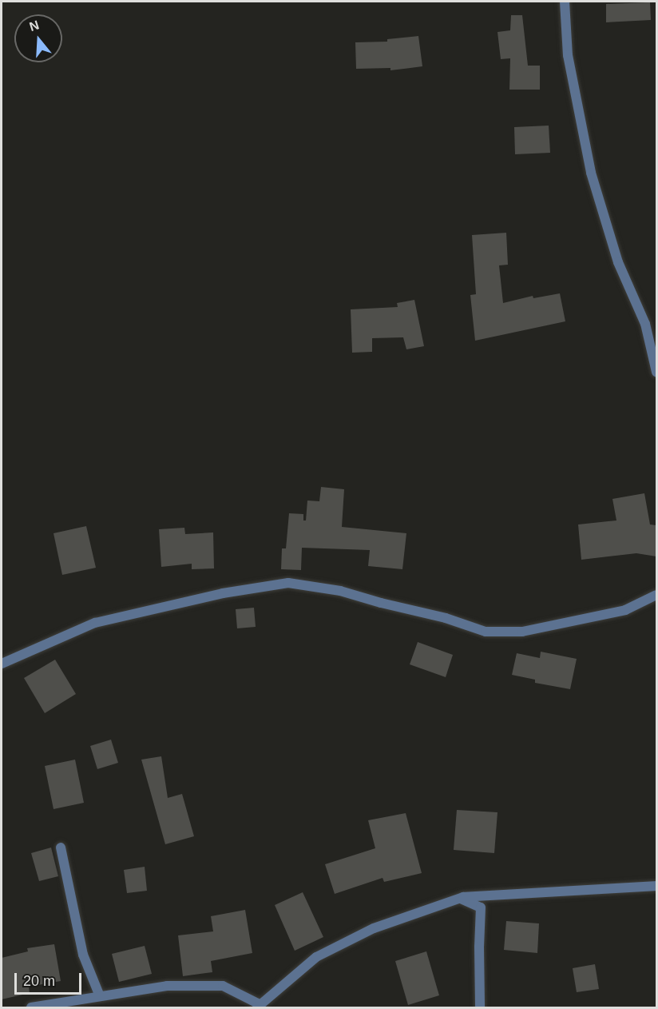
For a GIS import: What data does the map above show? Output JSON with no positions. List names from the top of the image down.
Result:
{
  "scale_bar": "20 m",
  "north": "top"
}
